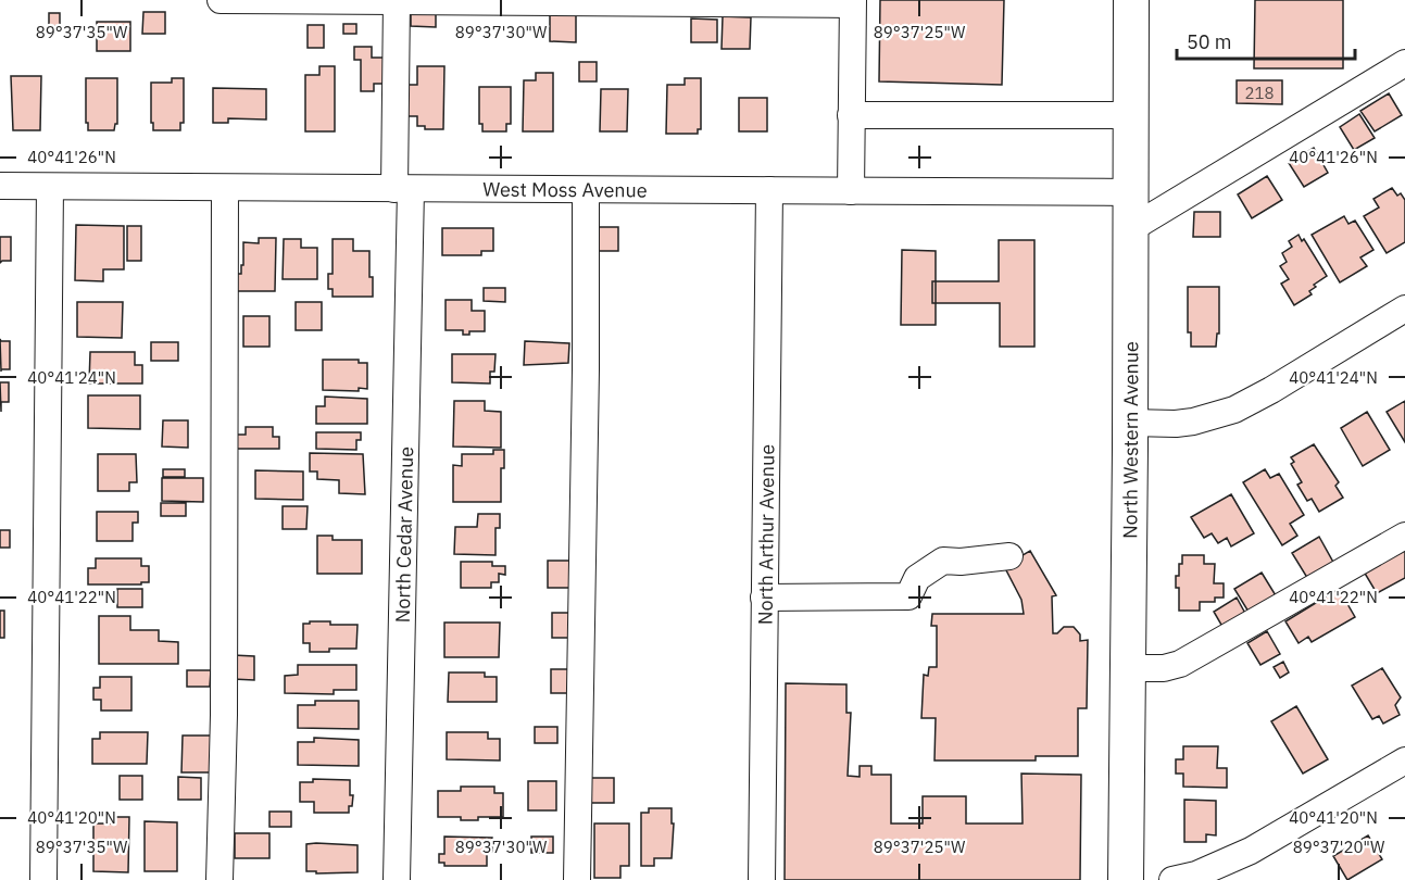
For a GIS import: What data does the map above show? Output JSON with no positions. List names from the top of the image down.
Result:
{
  "streets": {
    "main road": ["North Western Avenue"],
    "street": ["West Moss Avenue", "North Cedar Avenue", "North Arthur Avenue"]
  },
  "crossings": [
    ["West Moss Avenue", "North Western Avenue"],
    ["West Moss Avenue", "North Cedar Avenue"],
    ["West Moss Avenue", "North Arthur Avenue"]
  ],
  "house_numbers": ["218"],
  "scale_bar": "50 m",
  "coordinates": [
    "89°37'35\"W",
    "89°37'30\"W",
    "89°37'25\"W",
    "40°41'26\"N",
    "40°41'24\"N",
    "40°41'22\"N",
    "40°41'20\"N",
    "89°37'20\"W"
  ]
}
